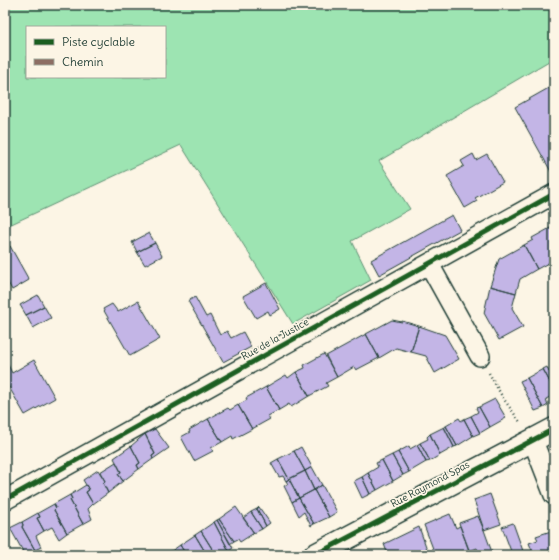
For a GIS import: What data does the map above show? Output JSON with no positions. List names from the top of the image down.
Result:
{
  "streets": {
    "street": ["Rue de la Justice", "Rue Raymond Spas"]
  },
  "legend": ["Piste cyclable", "Chemin"]
}
